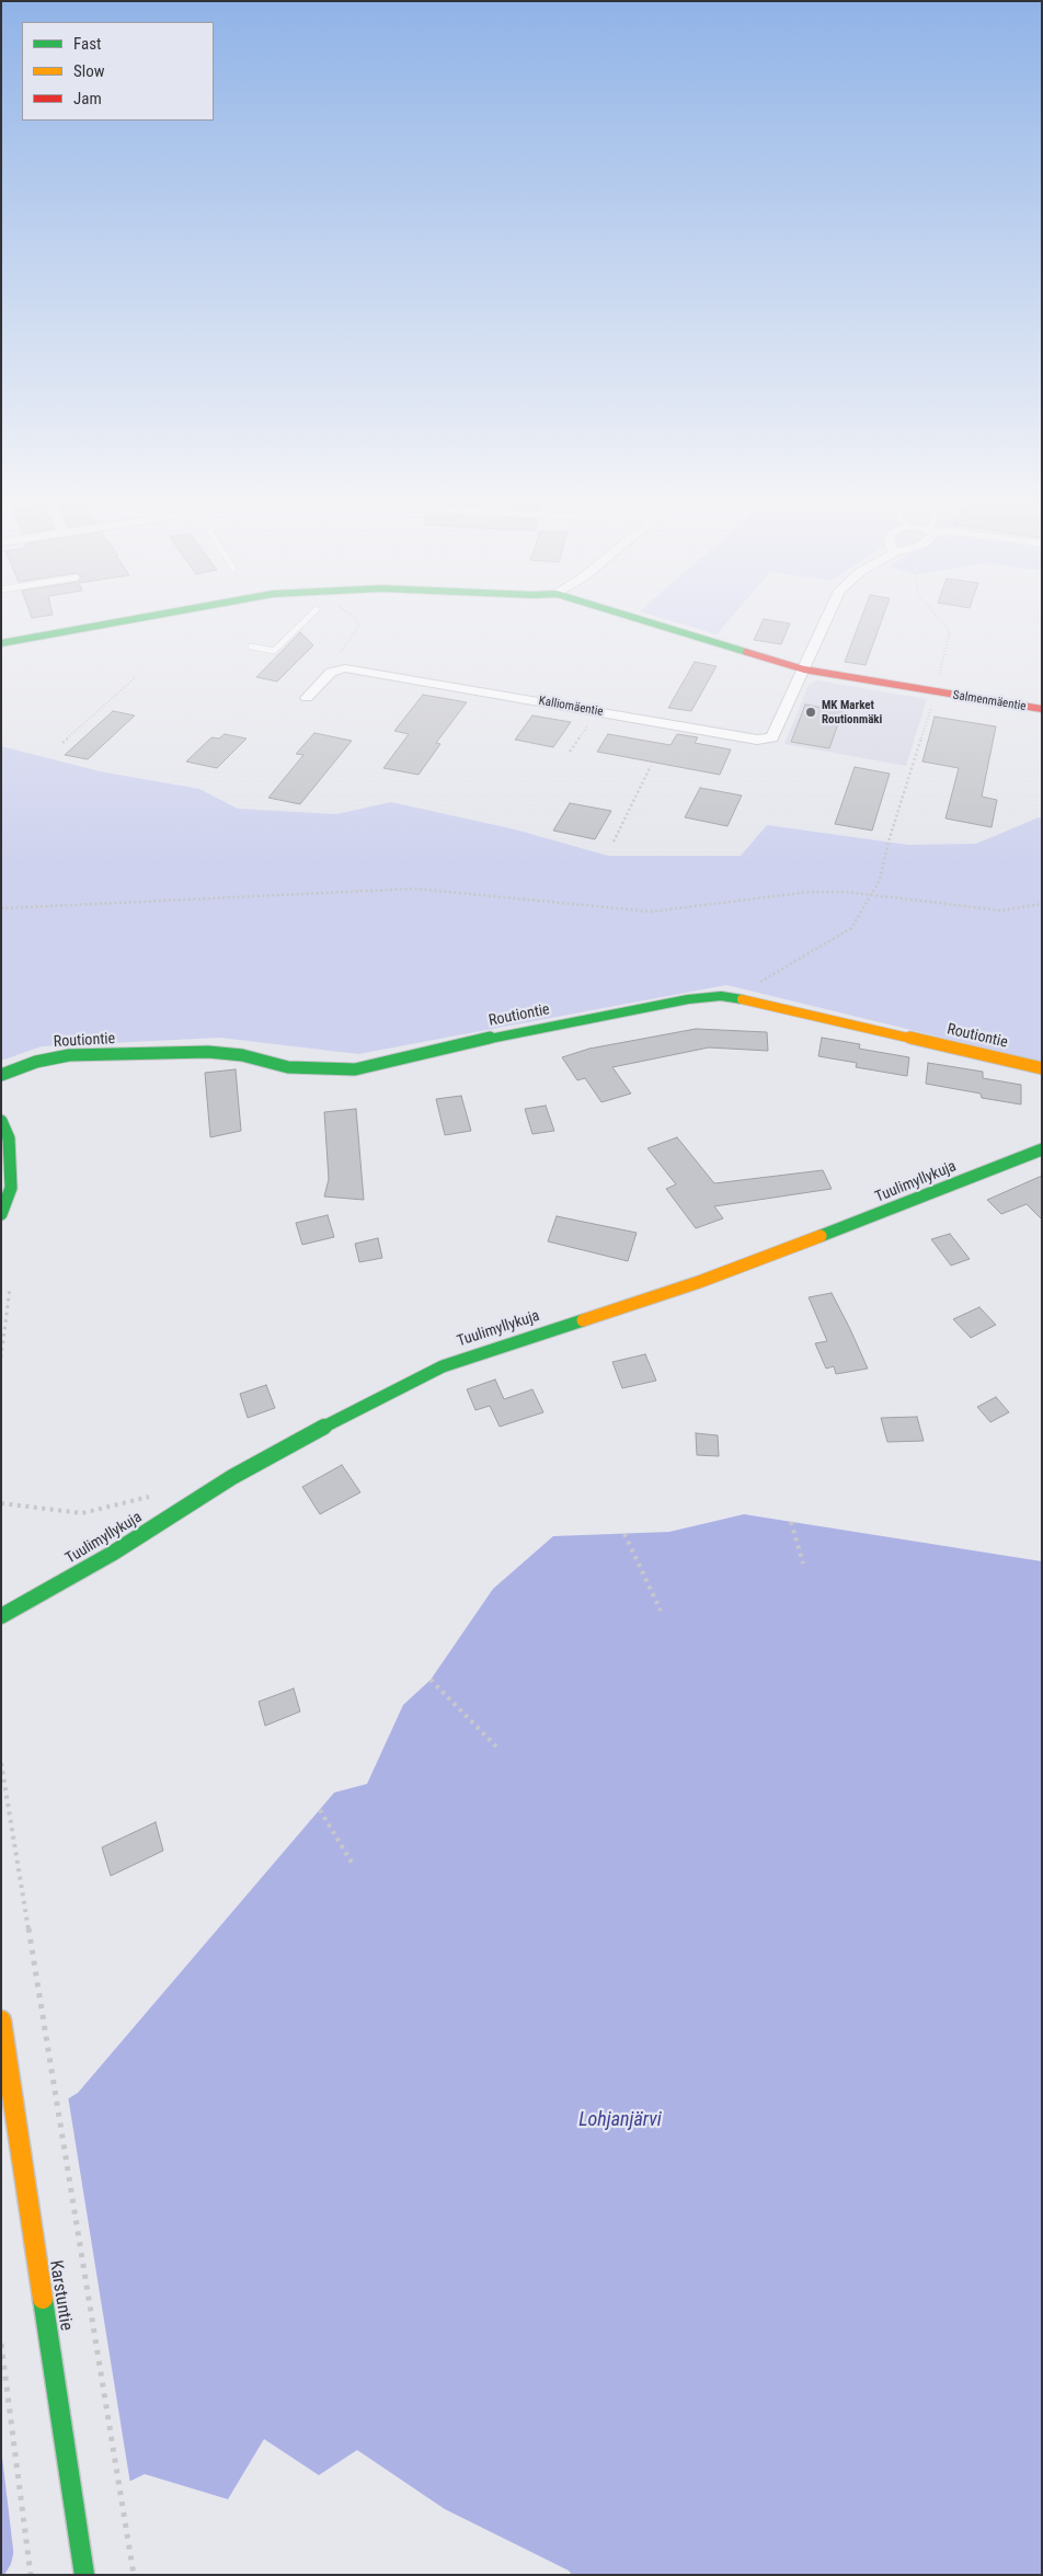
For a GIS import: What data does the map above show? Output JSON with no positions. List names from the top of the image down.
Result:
{
  "streets": {
    "street": [
      "Salmenmäentie",
      "Kalliomäentie",
      "Routiontie",
      "Tuulimyllykuja",
      "Karstuntie"
    ]
  },
  "crossings": [
    ["Salmenmäentie", "Kalliomäentie"]
  ],
  "water": ["Lohjanjärvi"],
  "places": ["MK Market Routionmäki"],
  "legend": ["Fast", "Slow", "Jam"]
}
